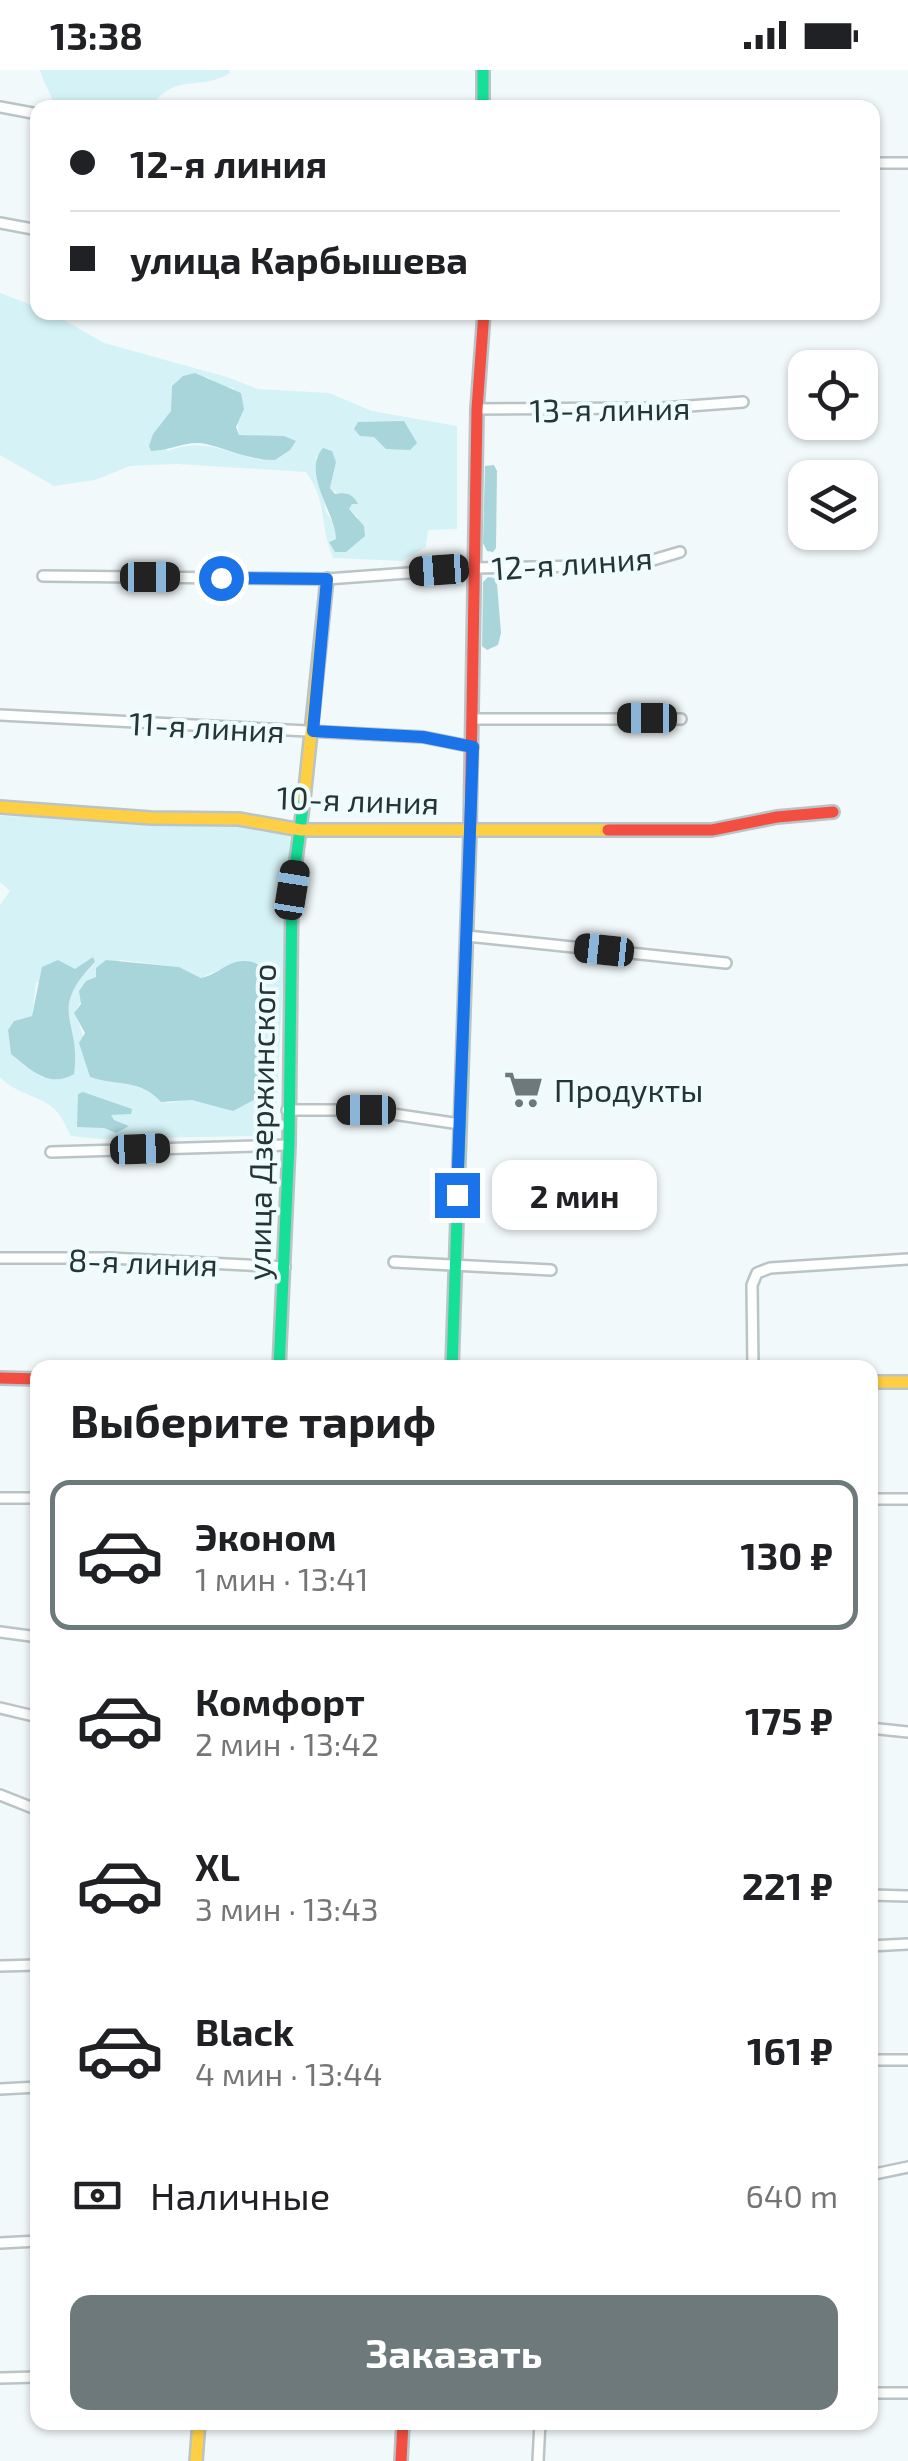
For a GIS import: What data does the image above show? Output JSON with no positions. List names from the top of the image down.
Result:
{
  "streets": {
    "street": [
      "13-я линия",
      "12-я линия",
      "11-я линия",
      "10-я линия",
      "улица Дзержинского",
      "8-я линия"
    ]
  },
  "crossings": [
    ["12-я линия", "улица Дзержинского"],
    ["11-я линия", "улица Дзержинского"],
    ["10-я линия", "улица Дзержинского"],
    ["улица Дзержинского", "8-я линия"]
  ],
  "places": {
    "supermarket": ["Продукты"]
  },
  "page": {
    "status": "13:38",
    "banner": ["12-я линия", "улица Карбышева"],
    "bubble": "2 мин",
    "heading": "Выберите тариф",
    "list": [
      {
        "name": "Эконом",
        "note": "1 мин · 13:41",
        "value": "130 ₽"
      },
      {
        "name": "Комфорт",
        "note": "2 мин · 13:42",
        "value": "175 ₽"
      },
      {
        "name": "XL",
        "note": "3 мин · 13:43",
        "value": "221 ₽"
      },
      {
        "name": "Black",
        "note": "4 мин · 13:44",
        "value": "161 ₽"
      }
    ],
    "pay": ["Наличные", "640 m"],
    "buttons": "Заказать"
  }
}
